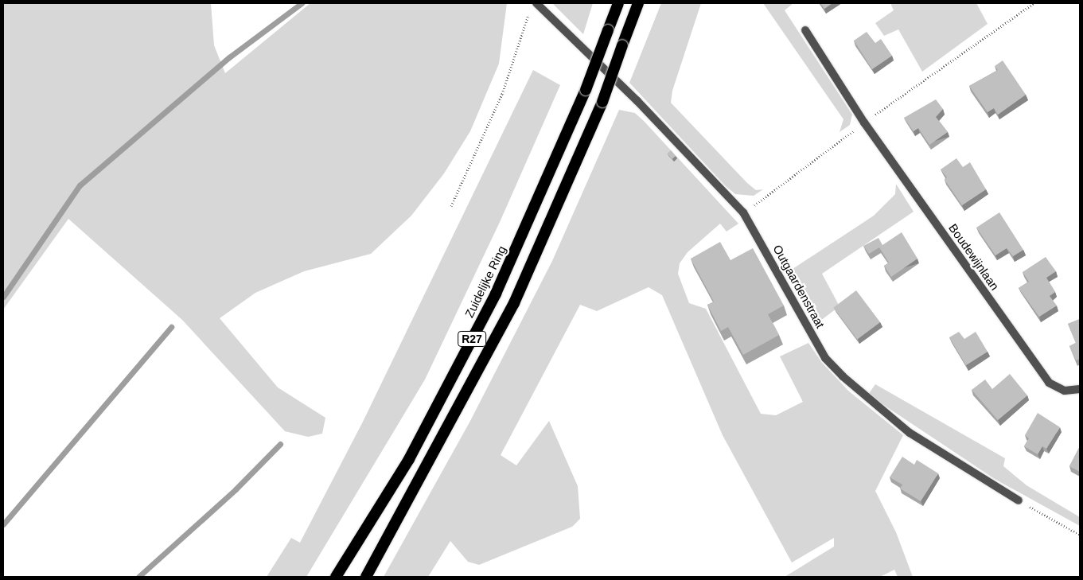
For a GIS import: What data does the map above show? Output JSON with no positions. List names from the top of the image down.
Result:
{
  "streets": {
    "highway": ["Zuidelijke Ring", "R27"],
    "street": ["Boudewijnlaan", "Outgaardenstraat"]
  }
}
